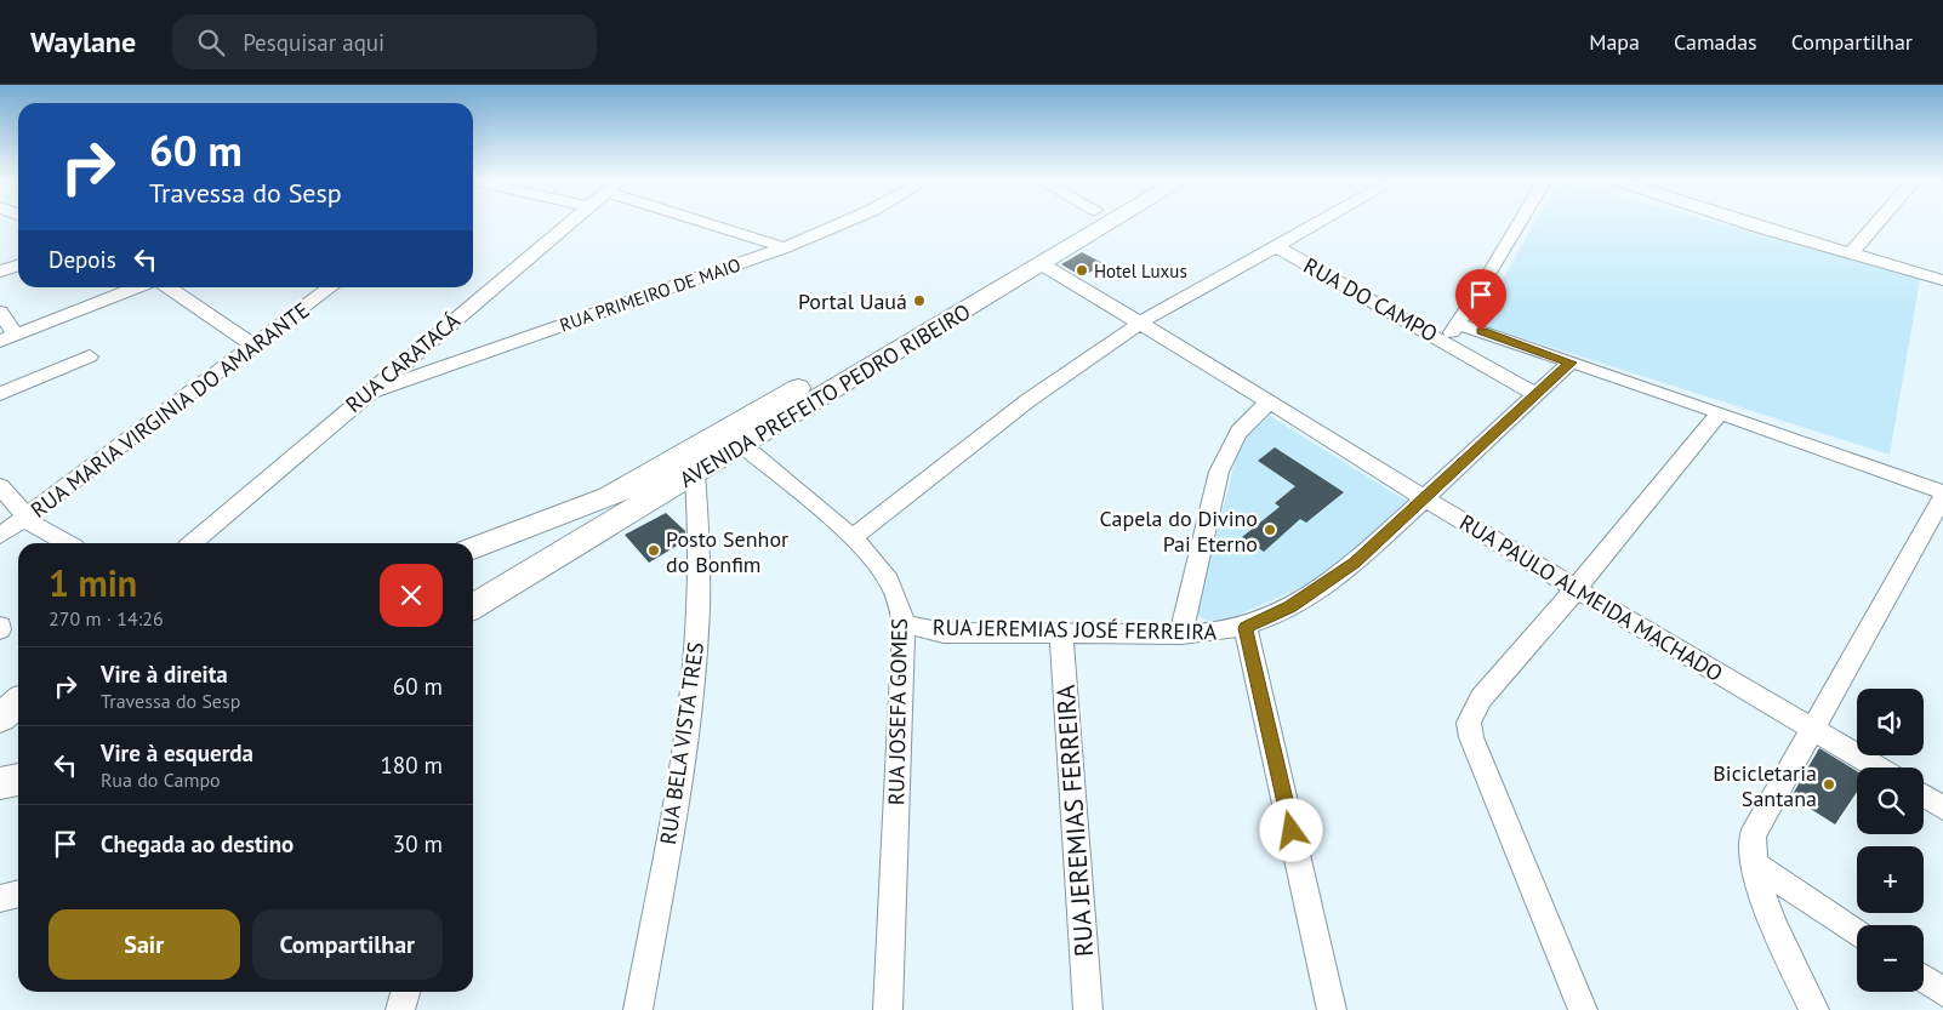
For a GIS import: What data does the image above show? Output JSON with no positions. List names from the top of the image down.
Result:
{
  "streets": {
    "main road": ["AVENIDA PREFEITO PEDRO RIBEIRO"],
    "street": [
      "RUA PRIMEIRO DE MAIO",
      "RUA DO CAMPO",
      "RUA CARATACÁ",
      "RUA MARIA VIRGINIA DO AMARANTE",
      "RUA PAULO ALMEIDA MACHADO",
      "RUA JEREMIAS JOSÉ FERREIRA",
      "RUA JOSEFA GOMES",
      "RUA BELA VISTA TRES",
      "RUA JEREMIAS FERREIRA"
    ]
  },
  "crossings": [
    ["RUA PRIMEIRO DE MAIO", "RUA CARATACÁ"],
    ["RUA DO CAMPO", "RUA JEREMIAS JOSÉ FERREIRA"],
    ["AVENIDA PREFEITO PEDRO RIBEIRO", "RUA PAULO ALMEIDA MACHADO"],
    ["AVENIDA PREFEITO PEDRO RIBEIRO", "RUA JOSEFA GOMES"],
    ["AVENIDA PREFEITO PEDRO RIBEIRO", "RUA BELA VISTA TRES"],
    ["RUA PAULO ALMEIDA MACHADO", "RUA JEREMIAS JOSÉ FERREIRA"],
    ["RUA JEREMIAS JOSÉ FERREIRA", "RUA JOSEFA GOMES"],
    ["RUA JEREMIAS JOSÉ FERREIRA", "RUA JEREMIAS FERREIRA"]
  ],
  "places": [
    "Hotel Luxus",
    "Portal Uauá",
    "Capela do Divino Pai Eterno",
    "Posto Senhor do Bonfim",
    "Bicicletaria Santana"
  ],
  "page": {
    "header": "Waylane",
    "search": "Pesquisar aqui",
    "nav": ["Mapa", "Camadas", "Compartilhar"],
    "turn": ["60 m", "Travessa do Sesp"],
    "then": "Depois",
    "heading": ["1 min", "270 m · 14:26"],
    "list": [
      {
        "name": "Vire à direita",
        "note": "Travessa do Sesp",
        "value": "60 m"
      },
      {
        "name": "Vire à esquerda",
        "note": "Rua do Campo",
        "value": "180 m"
      },
      {
        "name": "Chegada ao destino",
        "value": "30 m"
      }
    ],
    "map_buttons": ["+", "−"],
    "buttons": ["Sair", "Compartilhar"]
  }
}
